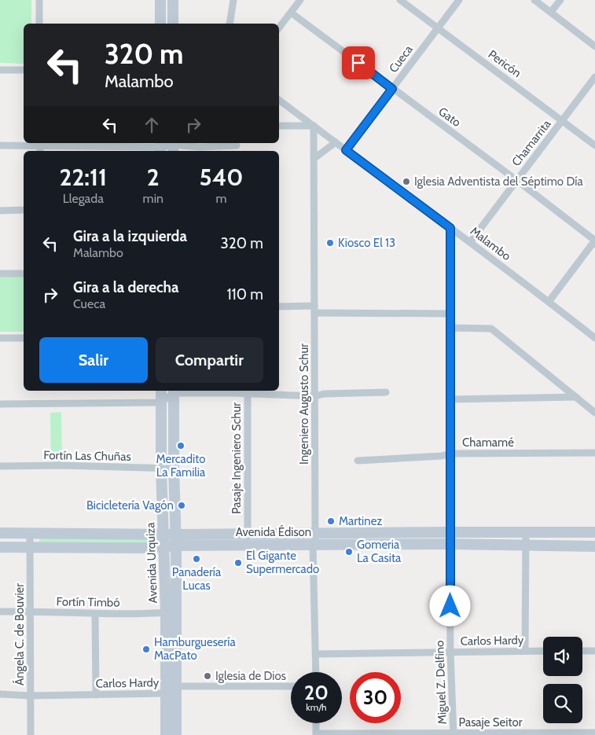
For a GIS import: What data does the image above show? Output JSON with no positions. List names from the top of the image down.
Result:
{
  "streets": {
    "main road": ["Avenida Édison", "Avenida Urquiza"],
    "street": [
      "Cueca",
      "Pericón",
      "Gato",
      "Chamarrita",
      "Malambo",
      "Ingeniero Augusto Schur",
      "Chamamé",
      "Fortín Las Chuñas",
      "Pasaje Ingeniero Schur",
      "Fortín Timbó",
      "Ángela C. de Bouvier",
      "Carlos Hardy",
      "Miguel Z. Delfino",
      "Pasaje Seitor"
    ]
  },
  "crossings": [
    ["Cueca", "Pericón"],
    ["Cueca", "Gato"],
    ["Cueca", "Malambo"],
    ["Pericón", "Chamarrita"],
    ["Gato", "Chamarrita"],
    ["Chamarrita", "Malambo"],
    ["Malambo", "Ingeniero Augusto Schur"],
    ["Malambo", "Miguel Z. Delfino"],
    ["Ingeniero Augusto Schur", "Avenida Édison"],
    ["Ingeniero Augusto Schur", "Carlos Hardy"],
    ["Chamamé", "Miguel Z. Delfino"],
    ["Fortín Las Chuñas", "Avenida Urquiza"],
    ["Pasaje Ingeniero Schur", "Avenida Édison"],
    ["Avenida Édison", "Avenida Urquiza"],
    ["Avenida Édison", "Ángela C. de Bouvier"],
    ["Avenida Édison", "Miguel Z. Delfino"],
    ["Avenida Urquiza", "Fortín Timbó"],
    ["Avenida Urquiza", "Carlos Hardy"],
    ["Fortín Timbó", "Ángela C. de Bouvier"],
    ["Ángela C. de Bouvier", "Carlos Hardy"],
    ["Carlos Hardy", "Miguel Z. Delfino"],
    ["Miguel Z. Delfino", "Pasaje Seitor"]
  ],
  "places": [
    "Iglesia Adventista del Séptimo Día",
    "Kiosco El 13",
    "Mercadito La Familia",
    "Bicicletería Vagón",
    "Martinez",
    "Gomeria La Casita",
    "Panadería Lucas",
    "El Gigante Supermercado",
    "Hamburguesería MacPato",
    "Iglesia de Dios"
  ],
  "page": {
    "turn": ["320 m", "Malambo"],
    "eta": [
      "22:11",
      "Llegada",
      "2",
      "min",
      "540",
      "m"
    ],
    "list": [
      {
        "name": "Gira a la izquierda",
        "note": "Malambo",
        "value": "320 m"
      },
      {
        "name": "Gira a la derecha",
        "note": "Cueca",
        "value": "110 m"
      }
    ],
    "buttons": ["Salir", "Compartir"],
    "speed": "20 km/h",
    "limit": "30"
  }
}
